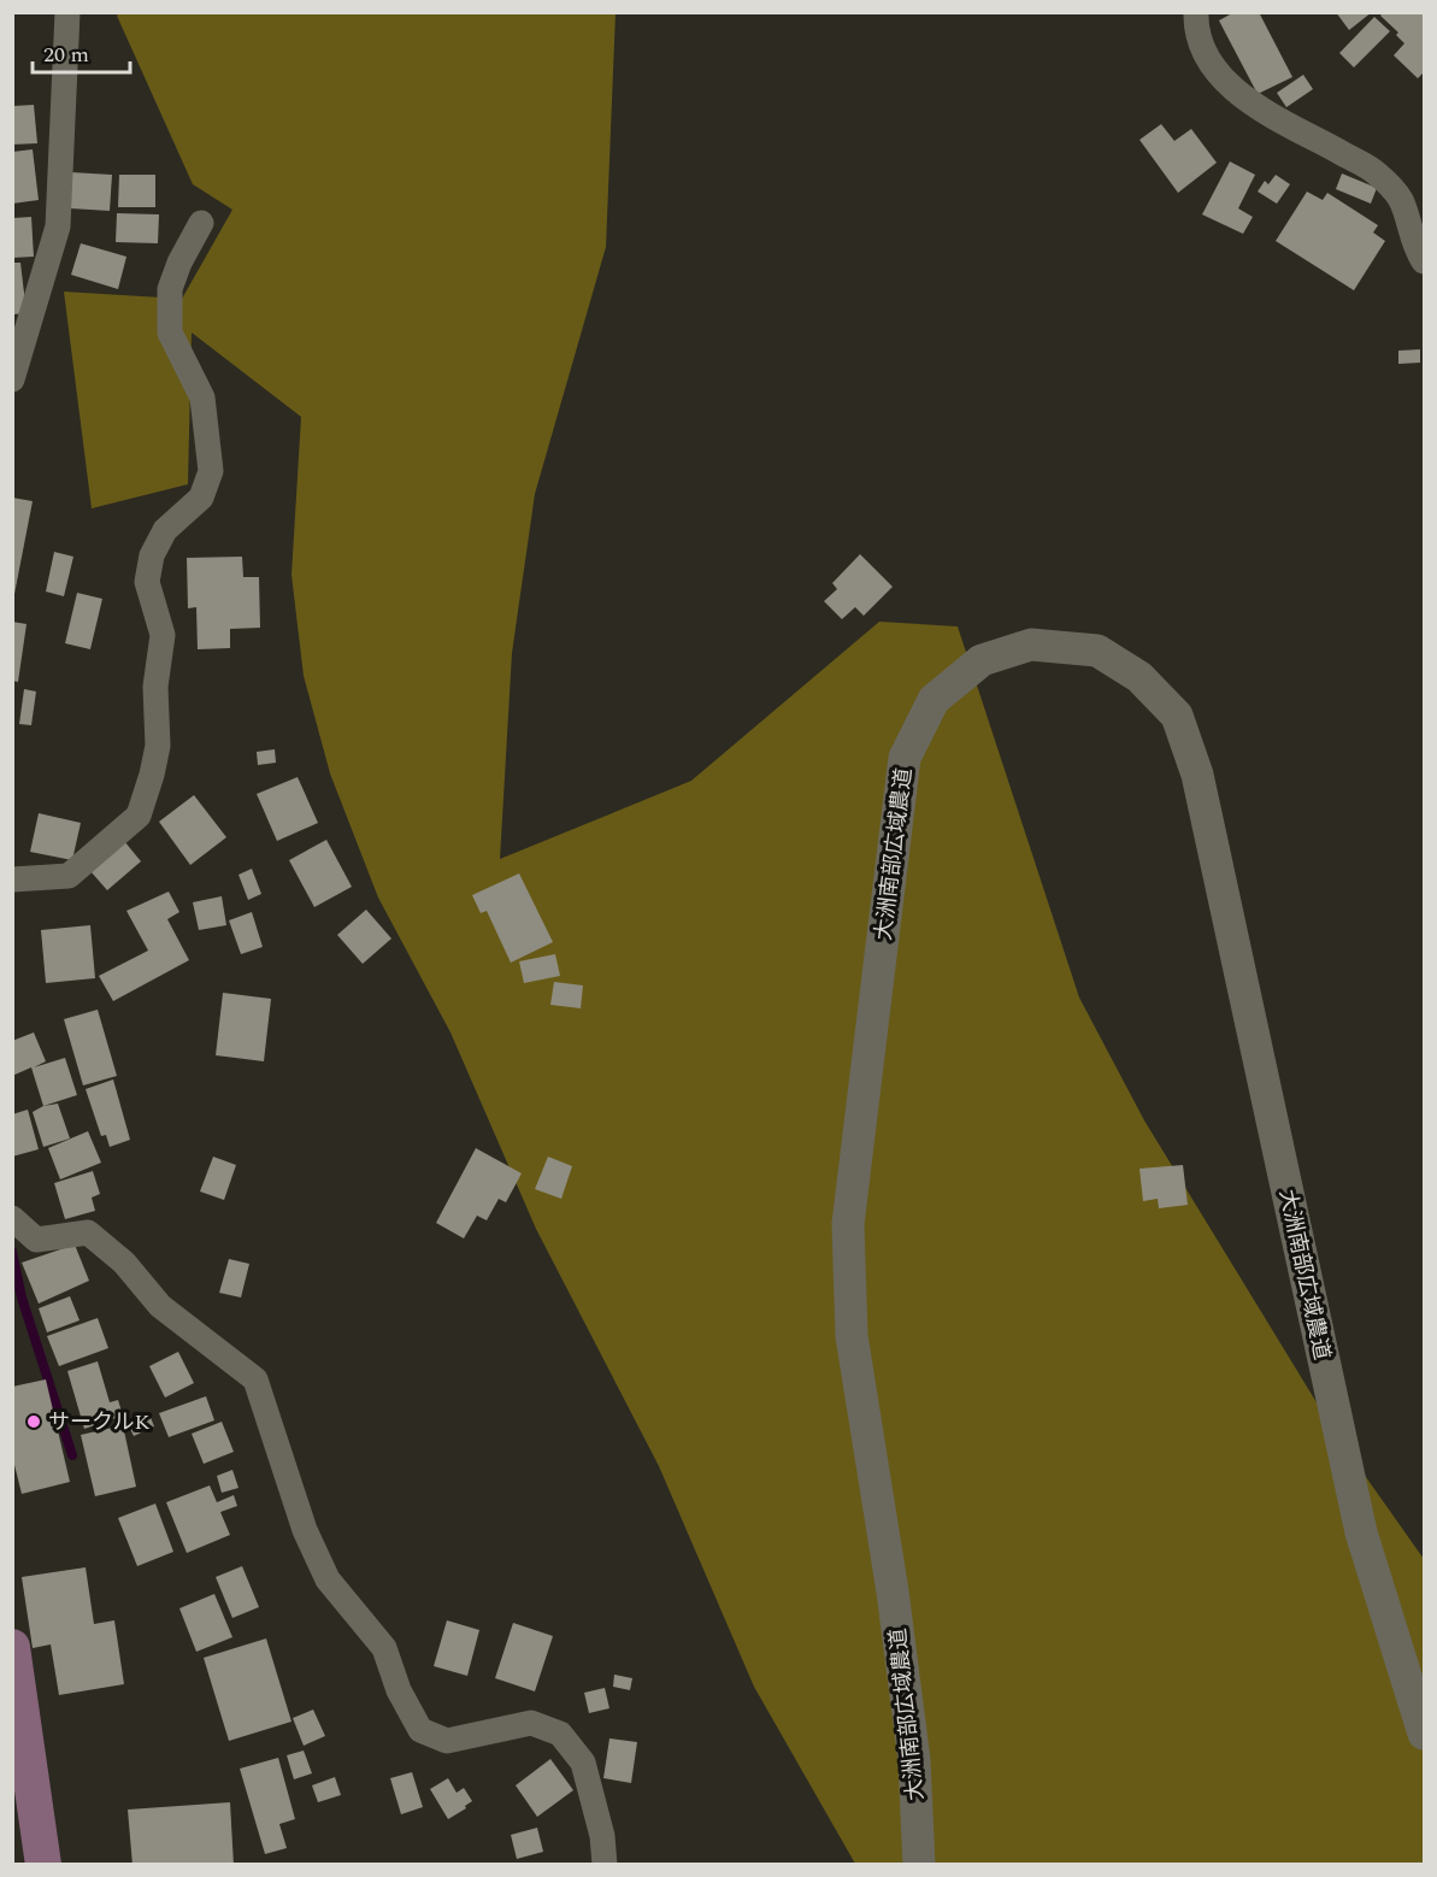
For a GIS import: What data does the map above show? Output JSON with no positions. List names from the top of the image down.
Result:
{
  "streets": {
    "street": ["大洲南部広域農道"]
  },
  "places": ["サークルK"],
  "scale_bar": "20 m"
}
